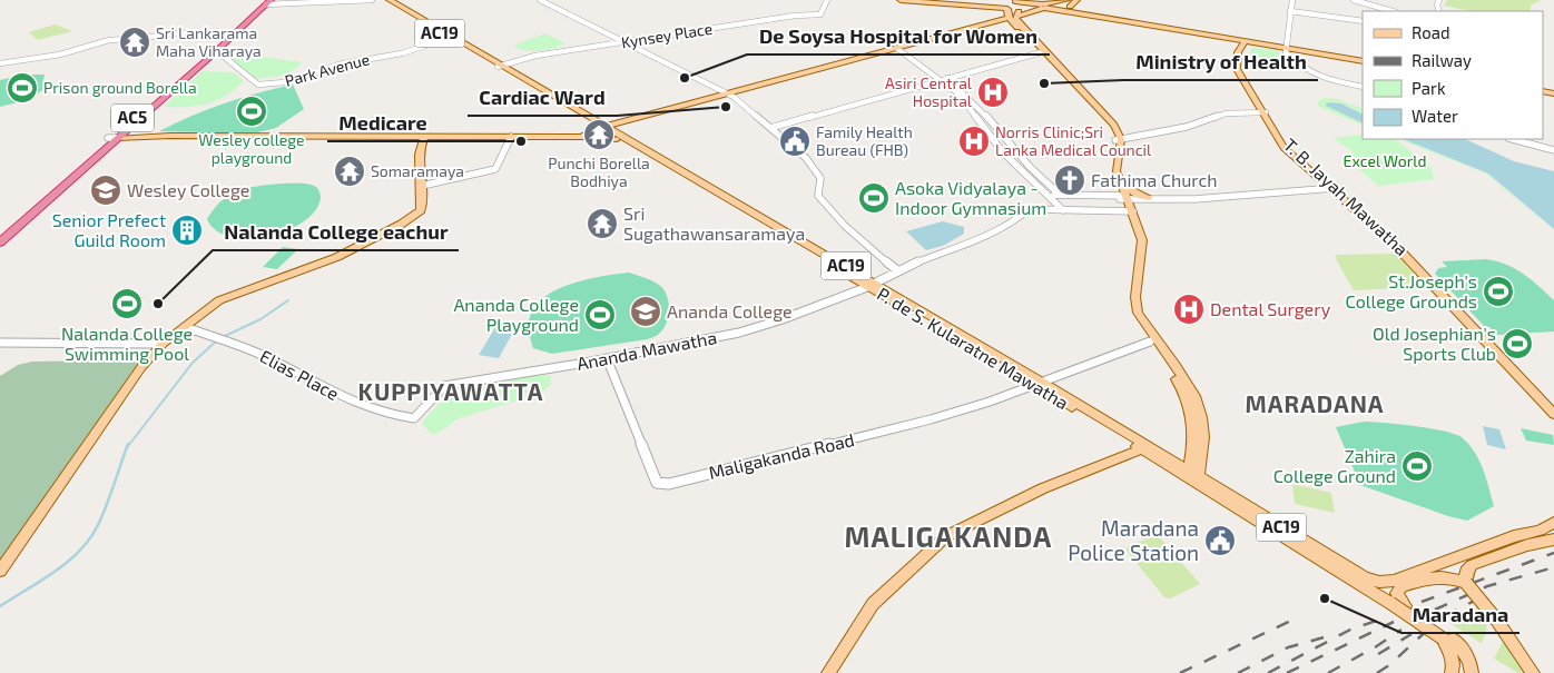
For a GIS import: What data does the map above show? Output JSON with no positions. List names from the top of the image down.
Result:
{
  "streets": {
    "highway": ["AC5"],
    "main road": ["AC19", "T. B. Jayah Mawatha", "P. de S. Kularatne Mawatha"],
    "street": [
      "Kynsey Place",
      "Park Avenue",
      "Ananda Mawatha",
      "Elias Place",
      "Maligakanda Road"
    ]
  },
  "crossings": [
    ["AC19", "Kynsey Place"],
    ["AC19", "Park Avenue"],
    ["AC19", "P. de S. Kularatne Mawatha"],
    ["Kynsey Place", "P. de S. Kularatne Mawatha"],
    ["Park Avenue", "AC5"],
    ["P. de S. Kularatne Mawatha", "Ananda Mawatha"],
    ["P. de S. Kularatne Mawatha", "Maligakanda Road"],
    ["Ananda Mawatha", "Elias Place"],
    ["Ananda Mawatha", "Maligakanda Road"]
  ],
  "districts": ["KUPPIYAWATTA", "MARADANA", "MALIGAKANDA"],
  "parks": ["Excel World"],
  "places": {
    "temple": [
      "Sri Lankarama Maha Viharaya",
      "Punchi Borella Bodhiya",
      "Somaramaya",
      "Sri Sugathawansaramaya"
    ],
    "other": [
      "De Soysa Hospital for Women",
      "Ministry of Health",
      "Cardiac Ward",
      "Medicare",
      "Nalanda College eachur",
      "Maradana"
    ],
    "sports": [
      "Prison ground Borella",
      "Wesley college playground",
      "Asoka Vidyalaya - Indoor Gymnasium",
      "St.Joseph's College Grounds",
      "Nalanda College Swimming Pool",
      "Ananda College Playground",
      "Old Josephian's Sports Club",
      "Zahira College Ground"
    ],
    "hospital": ["Asiri Central Hospital", "Norris Clinic;Sri Lanka Medical Council", "Dental Surgery"],
    "public building": ["Family Health Bureau (FHB)", "Maradana Police Station"],
    "church": ["Fathima Church"],
    "school or university": ["Wesley College", "Ananda College"],
    "building": ["Senior Prefect Guild Room"]
  },
  "legend": [
    "Road",
    "Railway",
    "Park",
    "Water"
  ]
}
